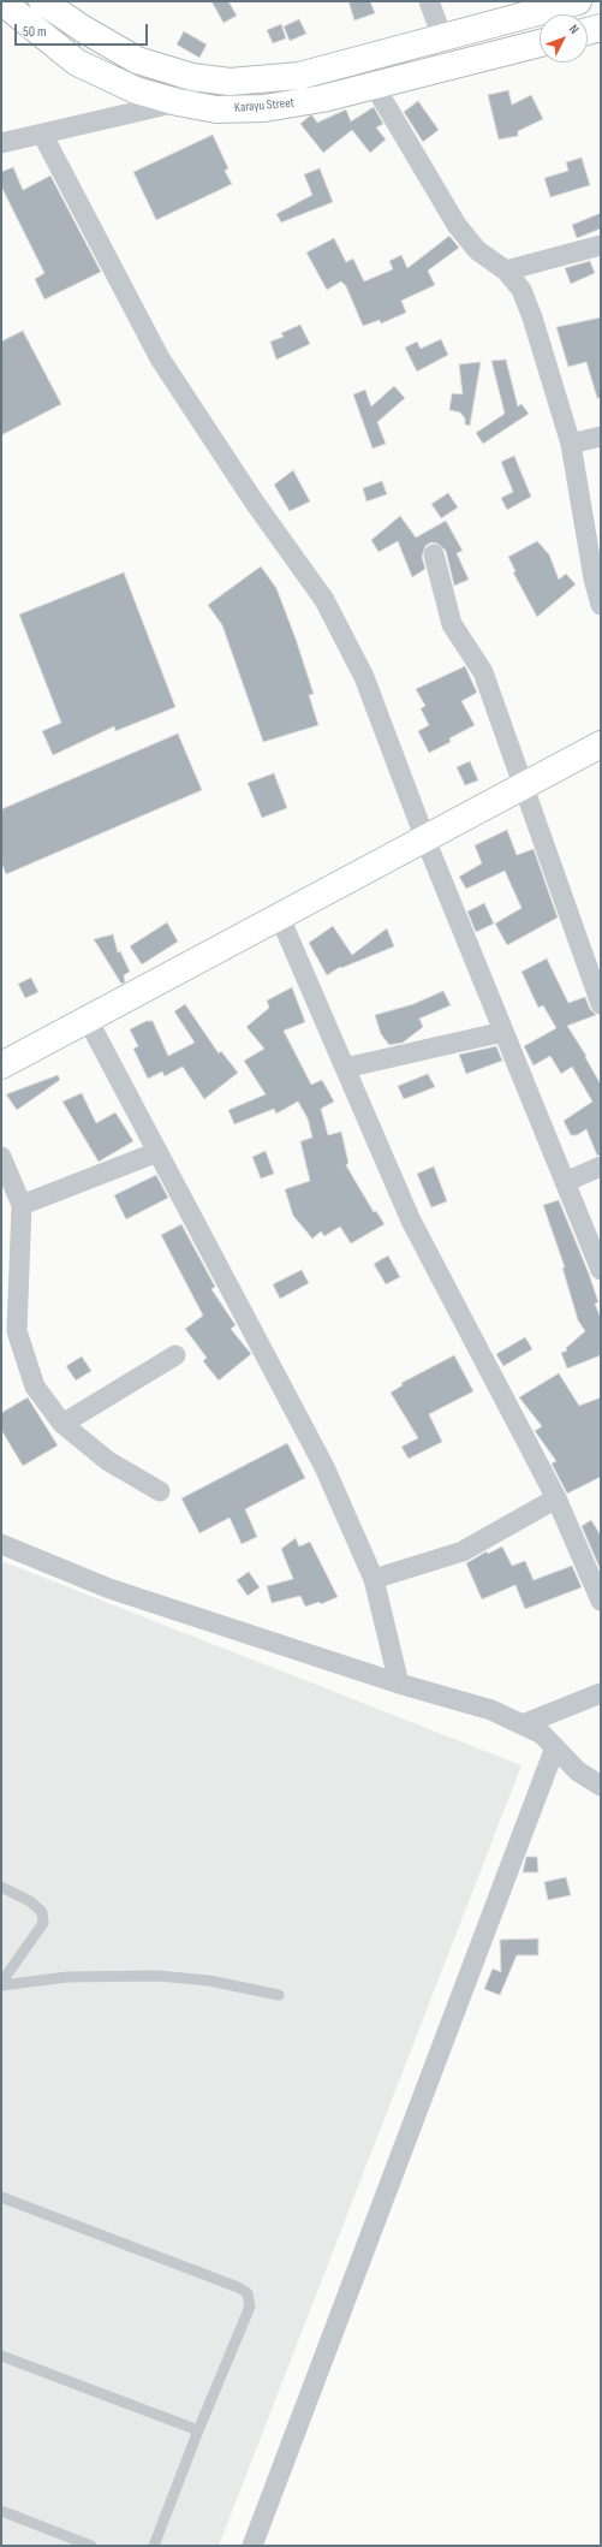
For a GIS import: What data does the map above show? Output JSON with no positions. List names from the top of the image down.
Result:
{
  "streets": {
    "main road": ["Karayu Street"]
  },
  "scale_bar": "50 m",
  "north": "top right"
}
